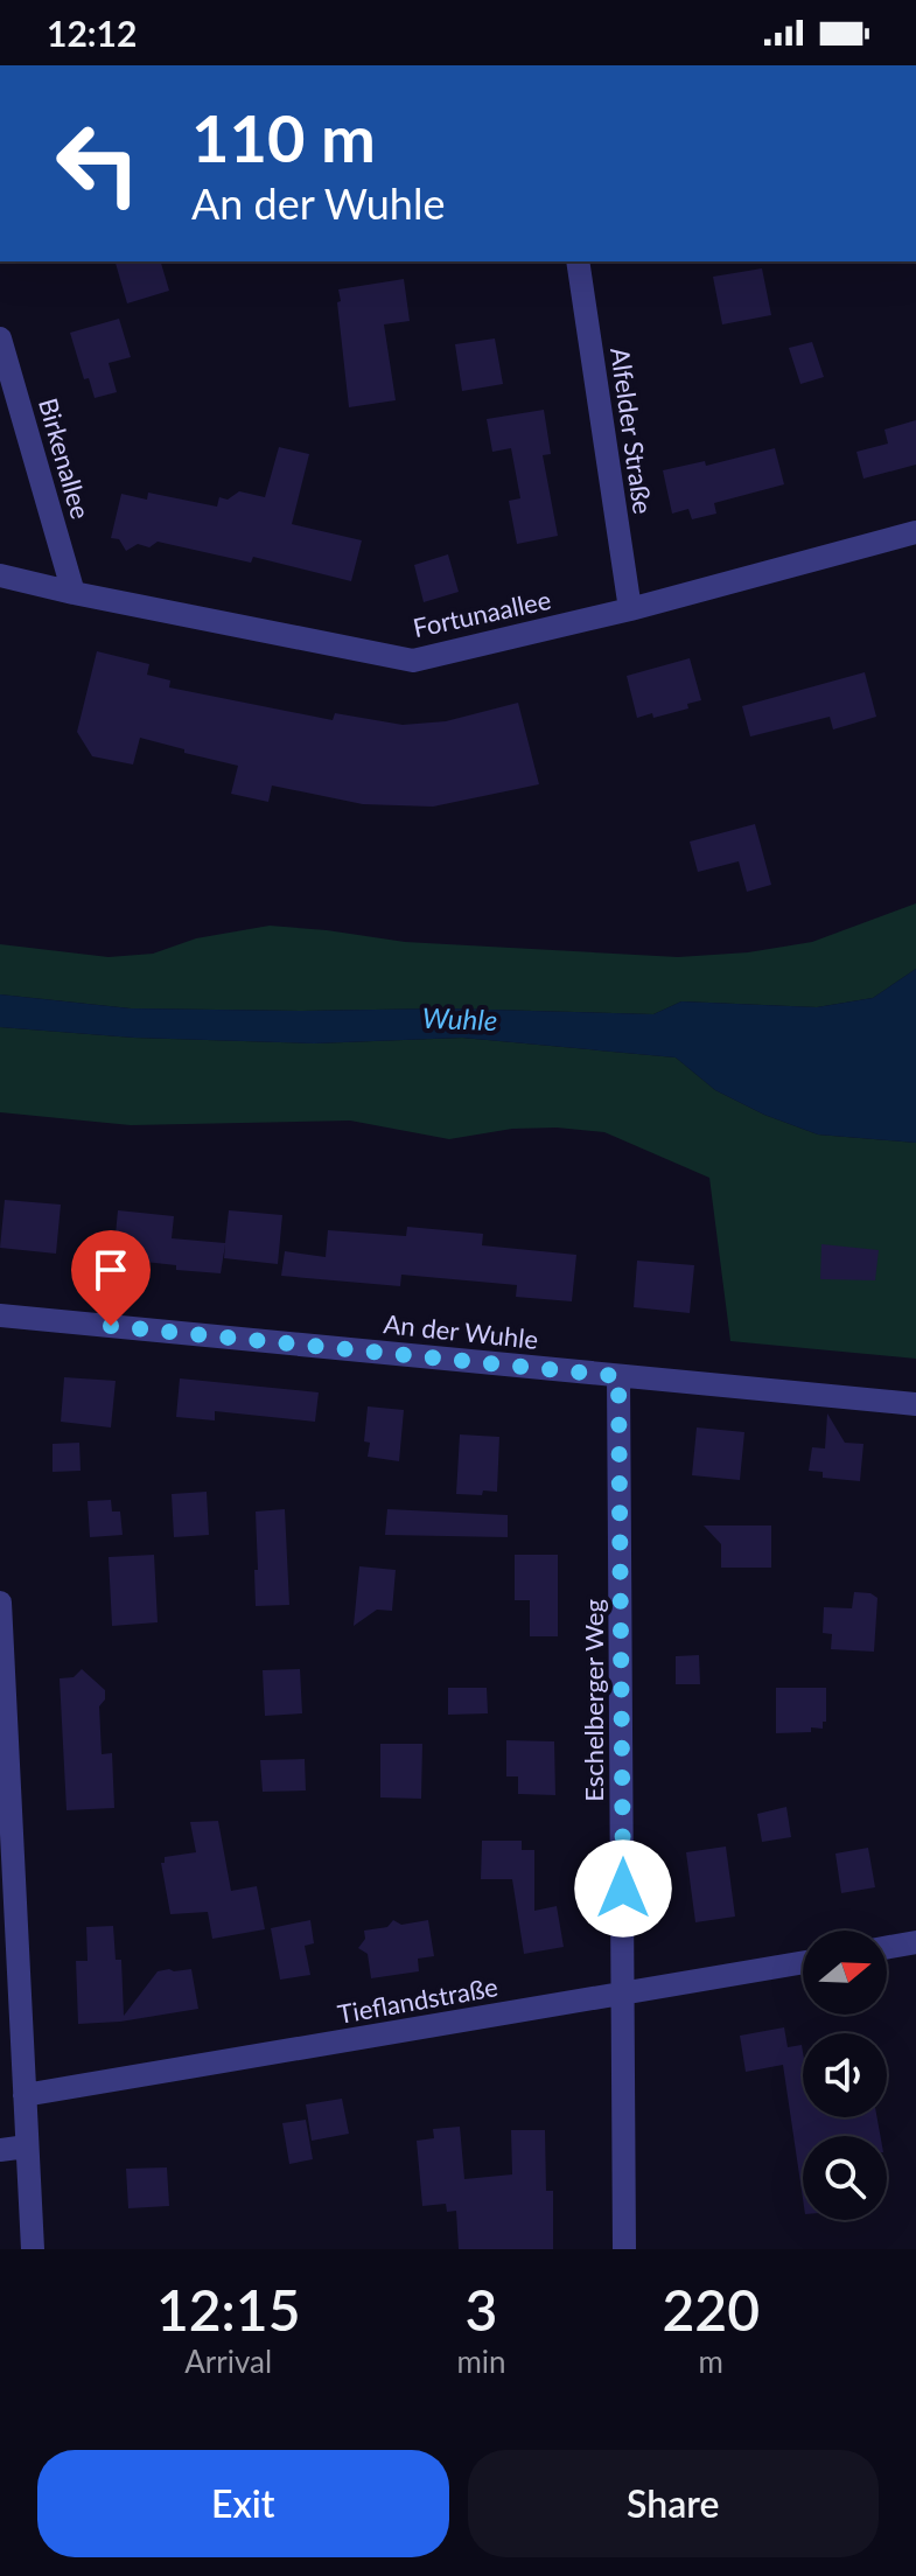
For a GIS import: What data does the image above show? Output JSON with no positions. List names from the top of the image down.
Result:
{
  "streets": {
    "street": [
      "Alfelder Straße",
      "Birkenallee",
      "Fortunaallee",
      "An der Wuhle",
      "Eschelberger Weg",
      "Tieflandstraße"
    ]
  },
  "crossings": [
    ["Alfelder Straße", "Fortunaallee"],
    ["Birkenallee", "Fortunaallee"],
    ["An der Wuhle", "Eschelberger Weg"],
    ["Eschelberger Weg", "Tieflandstraße"]
  ],
  "water": ["Wuhle"],
  "north": "right",
  "page": {
    "status": "12:12",
    "turn": ["110 m", "An der Wuhle"],
    "eta": [
      "12:15",
      "Arrival",
      "3",
      "min",
      "220",
      "m"
    ],
    "buttons": ["Exit", "Share"]
  }
}
